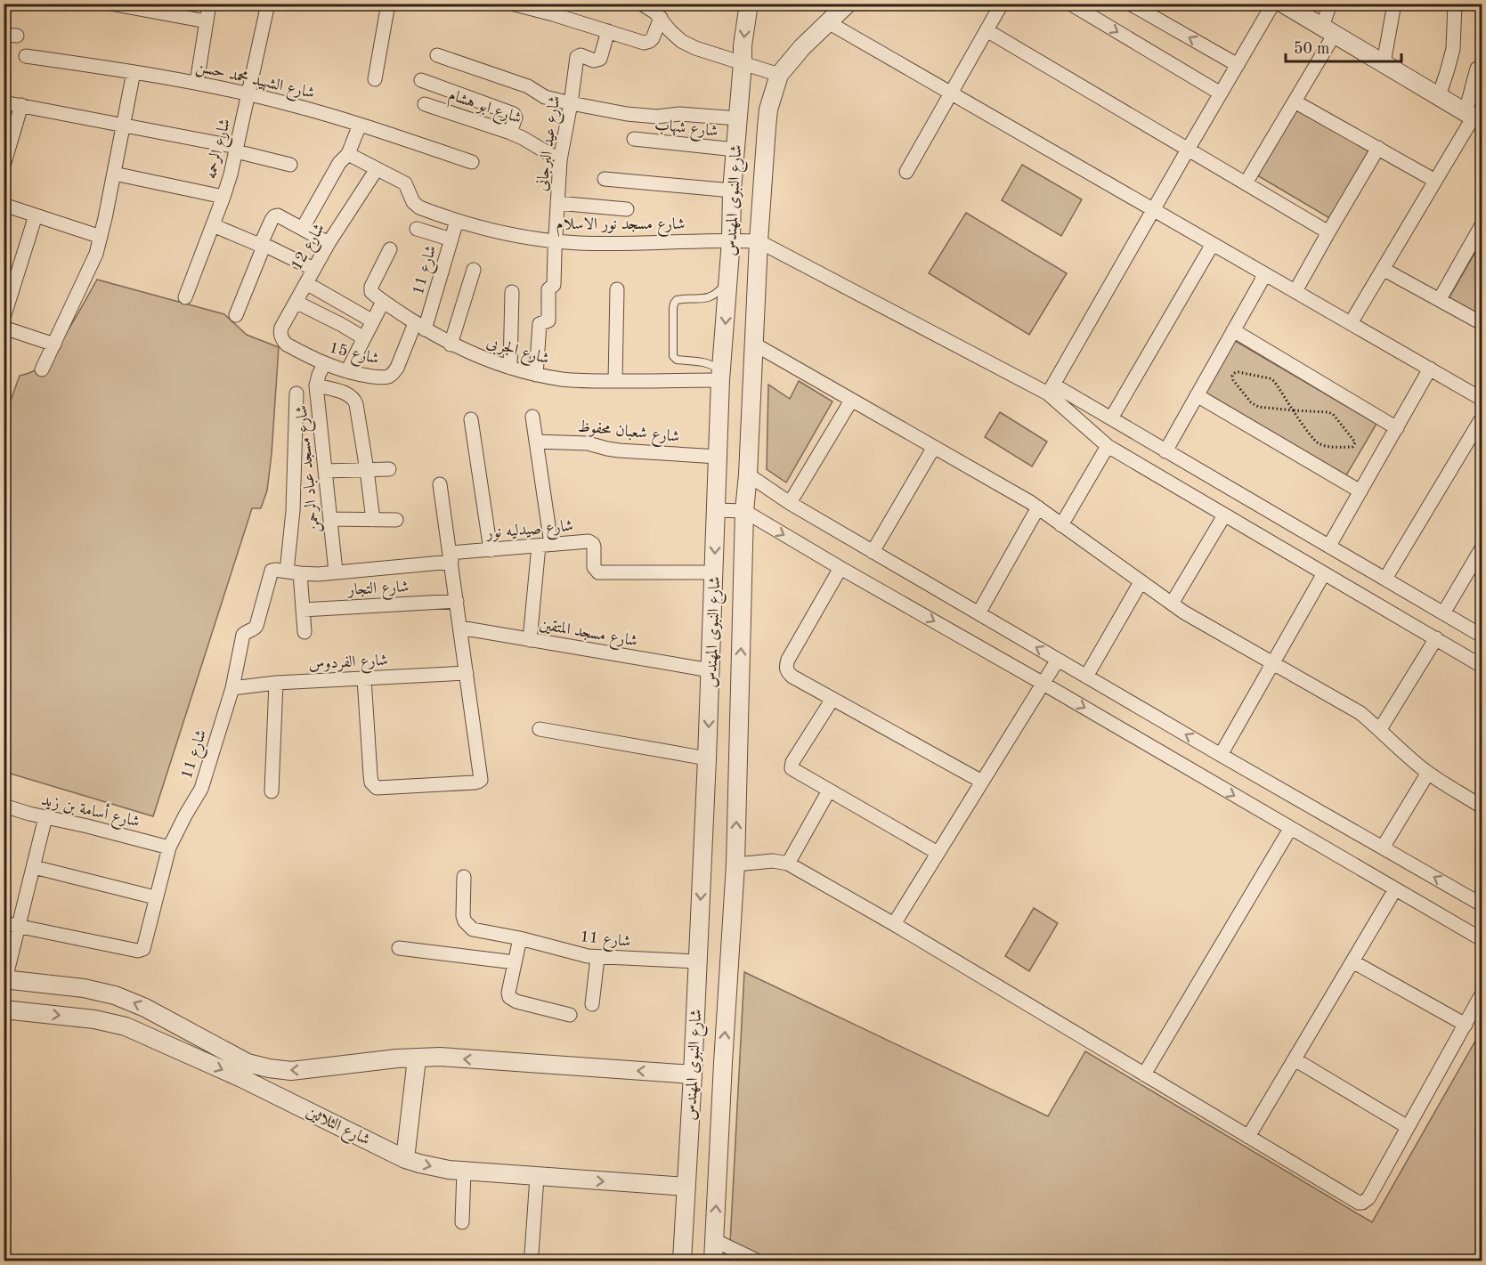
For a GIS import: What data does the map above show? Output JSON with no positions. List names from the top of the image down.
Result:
{
  "streets": {
    "street": [
      "شارع الشهيد محمد حسن",
      "شارع ابو هشام",
      "شارع شهاب",
      "شارع عيد البرجانى",
      "شارع الرحمه",
      "شارع النبوى المهندس",
      "شارع مسجد نور الاسلام",
      "شارع 12",
      "شارع 11",
      "شارع الجربى",
      "شارع 15",
      "شارع شعبان محفوظ",
      "شارع مسجد عباد الرحمن",
      "شارع صيدليه نور",
      "شارع التجار",
      "شارع مسجد المتقين",
      "شارع الفردوس",
      "شارع أسامة بن زيد",
      "شارع الثلاثين"
    ]
  },
  "crossings": [
    ["شارع الشهيد محمد حسن", "شارع الرحمه"],
    ["شارع ابو هشام", "شارع عيد البرجانى"],
    ["شارع شهاب", "شارع النبوى المهندس"],
    ["شارع عيد البرجانى", "شارع مسجد نور الاسلام"],
    ["شارع عيد البرجانى", "شارع الجربى"],
    ["شارع النبوى المهندس", "شارع مسجد نور الاسلام"],
    ["شارع النبوى المهندس", "شارع 11"],
    ["شارع النبوى المهندس", "شارع الجربى"],
    ["شارع النبوى المهندس", "شارع شعبان محفوظ"],
    ["شارع النبوى المهندس", "شارع صيدليه نور"],
    ["شارع النبوى المهندس", "شارع مسجد المتقين"],
    ["شارع النبوى المهندس", "شارع الثلاثين"],
    ["شارع مسجد نور الاسلام", "شارع 12"],
    ["شارع مسجد نور الاسلام", "شارع 11"],
    ["شارع 12", "شارع 15"],
    ["شارع 11", "شارع الجربى"],
    ["شارع 11", "شارع 15"],
    ["شارع 11", "شارع الفردوس"],
    ["شارع 11", "شارع أسامة بن زيد"],
    ["شارع الجربى", "شارع 15"],
    ["شارع 15", "شارع مسجد عباد الرحمن"]
  ],
  "scale_bar": "50 m"
}
